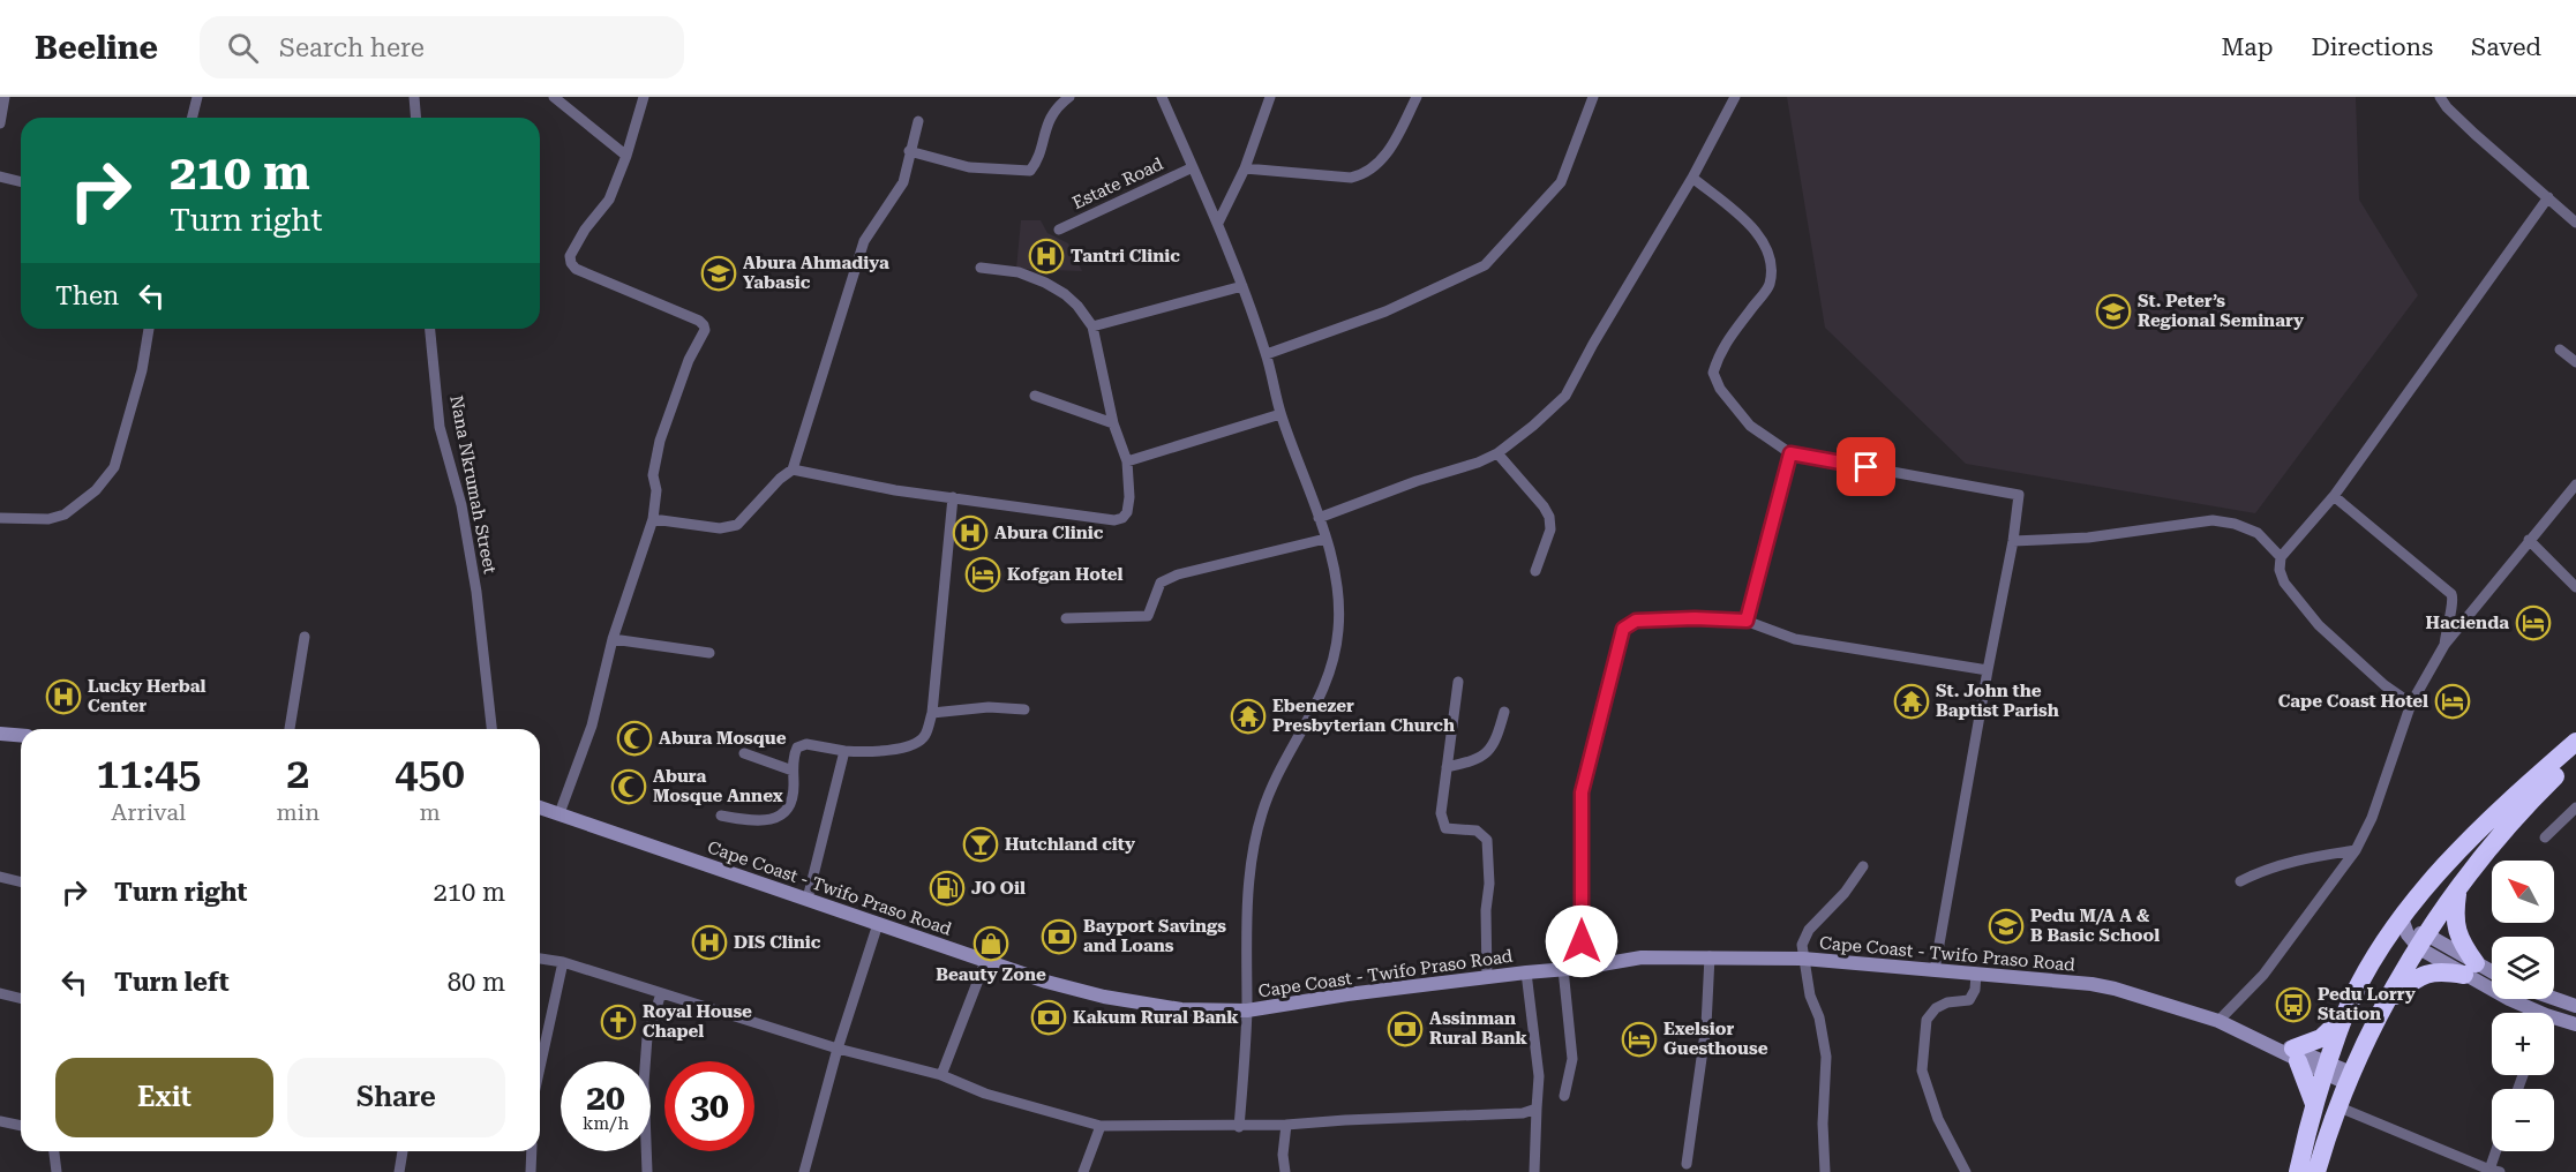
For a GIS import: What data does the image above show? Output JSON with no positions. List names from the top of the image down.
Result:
{
  "streets": {
    "main road": ["Cape Coast - Twifo Praso Road"],
    "street": ["Estate Road", "Nana Nkrumah Street"]
  },
  "places": {
    "hospital": [
      "Tantri Clinic",
      "Abura Clinic",
      "Lucky Herbal Center",
      "DIS Clinic"
    ],
    "school or university": ["Abura Ahmadiya Yabasic", "St. Peter’s Regional Seminary", "Pedu M/A A & B Basic School"],
    "hotel": [
      "Kofgan Hotel",
      "Hacienda",
      "Cape Coast Hotel",
      "Exelsior Guesthouse"
    ],
    "temple": ["St. John the Baptist Parish", "Ebenezer Presbyterian Church"],
    "mosque": ["Abura Mosque", "Abura Mosque Annex"],
    "bar": ["Hutchland city"],
    "fuel station": ["JO Oil"],
    "bank": ["Bayport Savings and Loans", "Kakum Rural Bank", "Assinman Rural Bank"],
    "shop": ["Beauty Zone"],
    "bus stop": ["Pedu Lorry Station"],
    "church": ["Royal House Chapel"]
  },
  "north": "top left",
  "page": {
    "header": "Beeline",
    "search": "Search here",
    "nav": ["Map", "Directions", "Saved"],
    "turn": ["210 m", "Turn right"],
    "then": "Then",
    "eta": [
      "11:45",
      "Arrival",
      "2",
      "min",
      "450",
      "m"
    ],
    "list": [
      {
        "name": "Turn right",
        "value": "210 m"
      },
      {
        "name": "Turn left",
        "value": "80 m"
      }
    ],
    "map_buttons": ["+", "−"],
    "buttons": ["Exit", "Share"],
    "speed": "20 km/h",
    "limit": "30"
  }
}
